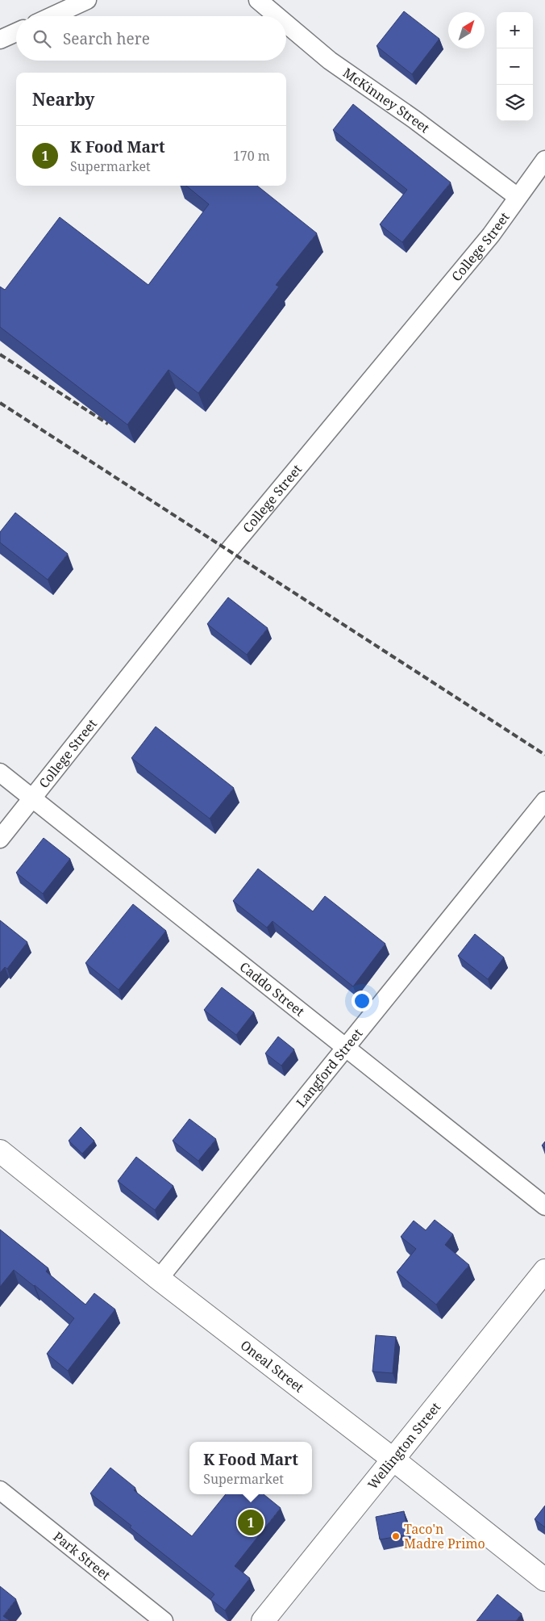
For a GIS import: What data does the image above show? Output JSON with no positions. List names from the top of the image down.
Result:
{
  "streets": {
    "street": [
      "McKinney Street",
      "College Street",
      "Caddo Street",
      "Langford Street",
      "Oneal Street",
      "Wellington Street",
      "Park Street"
    ]
  },
  "crossings": [
    ["McKinney Street", "College Street"],
    ["College Street", "Caddo Street"],
    ["Caddo Street", "Langford Street"],
    ["Langford Street", "Oneal Street"],
    ["Oneal Street", "Wellington Street"]
  ],
  "places": ["Taco'n Madre Primo"],
  "north": "top right",
  "page": {
    "map_buttons": ["+", "−"],
    "search": "Search here",
    "heading": "Nearby",
    "list": [
      {
        "mark": "1",
        "name": "K Food Mart",
        "note": "Supermarket",
        "value": "170 m"
      }
    ],
    "popup": ["K Food Mart", "Supermarket"],
    "pins": "1"
  }
}
